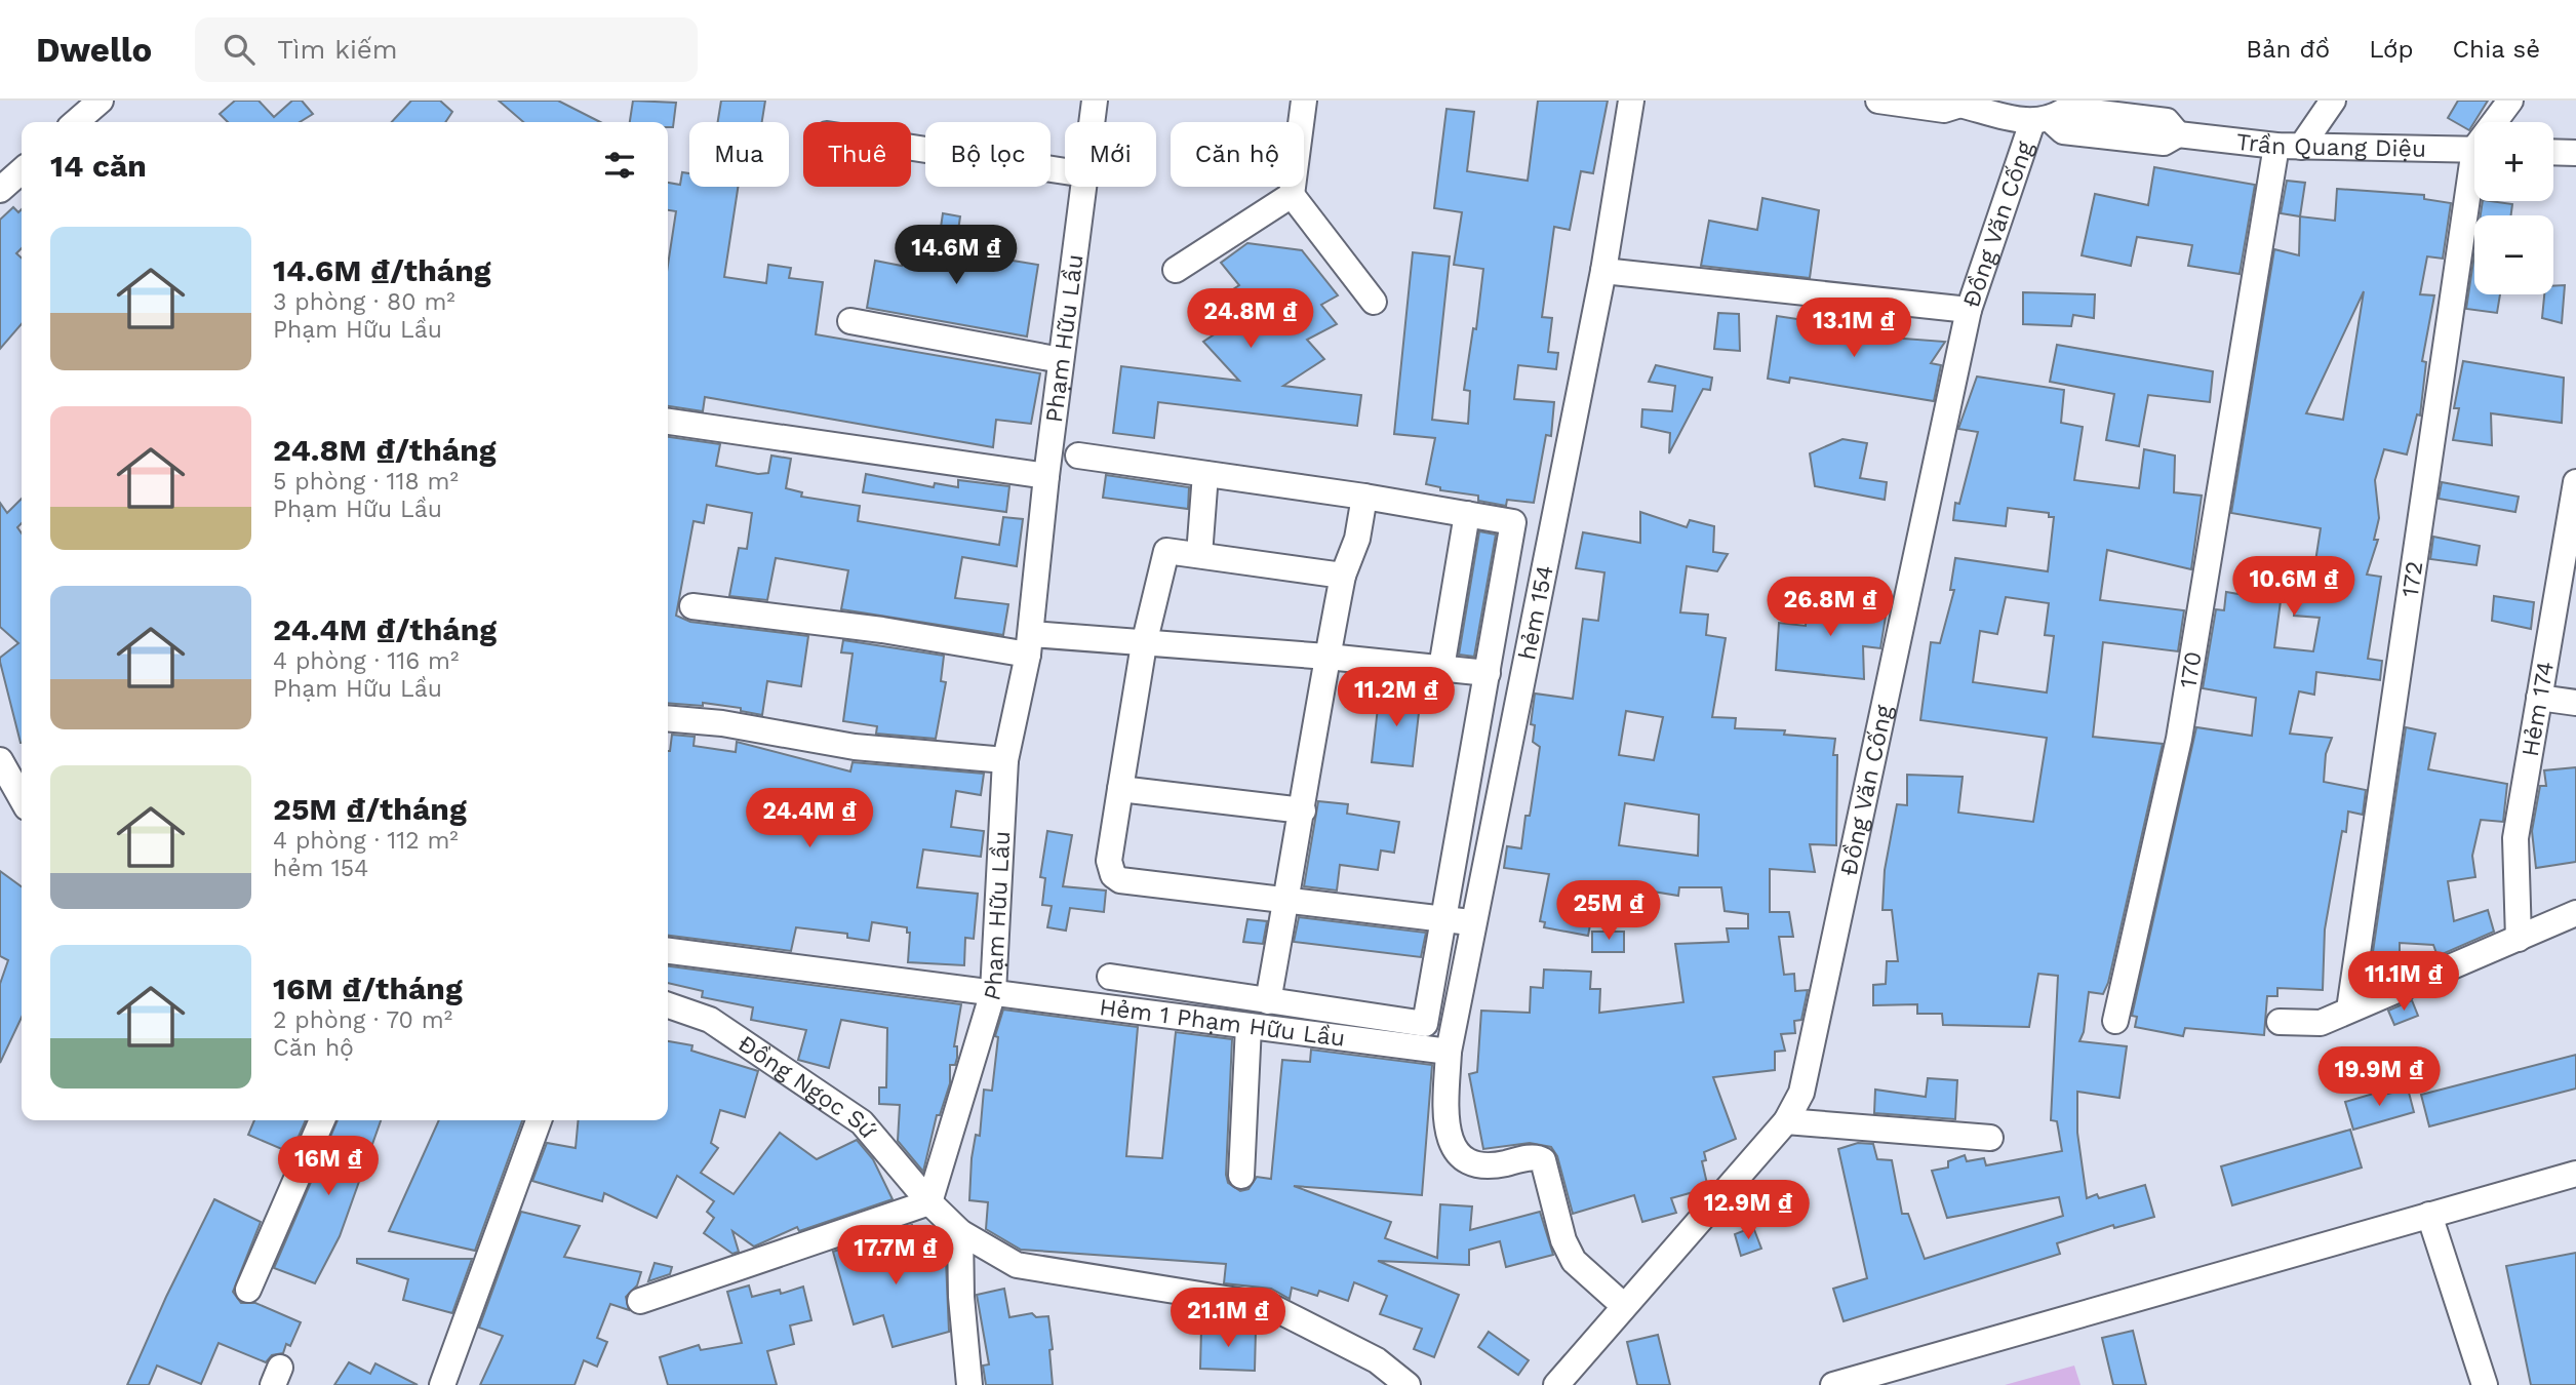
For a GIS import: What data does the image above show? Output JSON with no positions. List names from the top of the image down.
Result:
{
  "streets": {
    "street": [
      "Trần Quang Diệu",
      "Đồng Văn Cống",
      "Phạm Hữu Lầu",
      "172",
      "hẻm 154",
      "170",
      "Hẻm 174",
      "Hẻm 1 Phạm Hữu Lầu",
      "Đồng Ngọc Sứ"
    ]
  },
  "crossings": [
    ["Trần Quang Diệu", "Đồng Văn Cống"],
    ["Trần Quang Diệu", "170"],
    ["Đồng Văn Cống", "hẻm 154"],
    ["Phạm Hữu Lầu", "Hẻm 1 Phạm Hữu Lầu"],
    ["Phạm Hữu Lầu", "Đồng Ngọc Sứ"],
    ["hẻm 154", "Hẻm 1 Phạm Hữu Lầu"]
  ],
  "page": {
    "header": "Dwello",
    "search": "Tìm kiếm",
    "nav": ["Bản đồ", "Lớp", "Chia sẻ"],
    "map_buttons": ["+", "−"],
    "chip": [
      "Mua",
      "Thuê",
      "Bộ lọc",
      "Mới",
      "Căn hộ"
    ],
    "heading": "14 căn",
    "list": [
      {
        "name": "14.6M ₫/tháng",
        "note": "3 phòng · 80 m² · Phạm Hữu Lầu"
      },
      {
        "name": "24.8M ₫/tháng",
        "note": "5 phòng · 118 m² · Phạm Hữu Lầu"
      },
      {
        "name": "24.4M ₫/tháng",
        "note": "4 phòng · 116 m² · Phạm Hữu Lầu"
      },
      {
        "name": "25M ₫/tháng",
        "note": "4 phòng · 112 m² · hẻm 154"
      },
      {
        "name": "16M ₫/tháng",
        "note": "2 phòng · 70 m² · Căn hộ"
      }
    ],
    "price": [
      "14.6M ₫",
      "24.8M ₫",
      "13.1M ₫",
      "10.6M ₫",
      "26.8M ₫",
      "11.2M ₫",
      "24.4M ₫",
      "25M ₫",
      "11.1M ₫",
      "19.9M ₫",
      "16M ₫",
      "12.9M ₫",
      "17.7M ₫",
      "21.1M ₫"
    ]
  }
}
